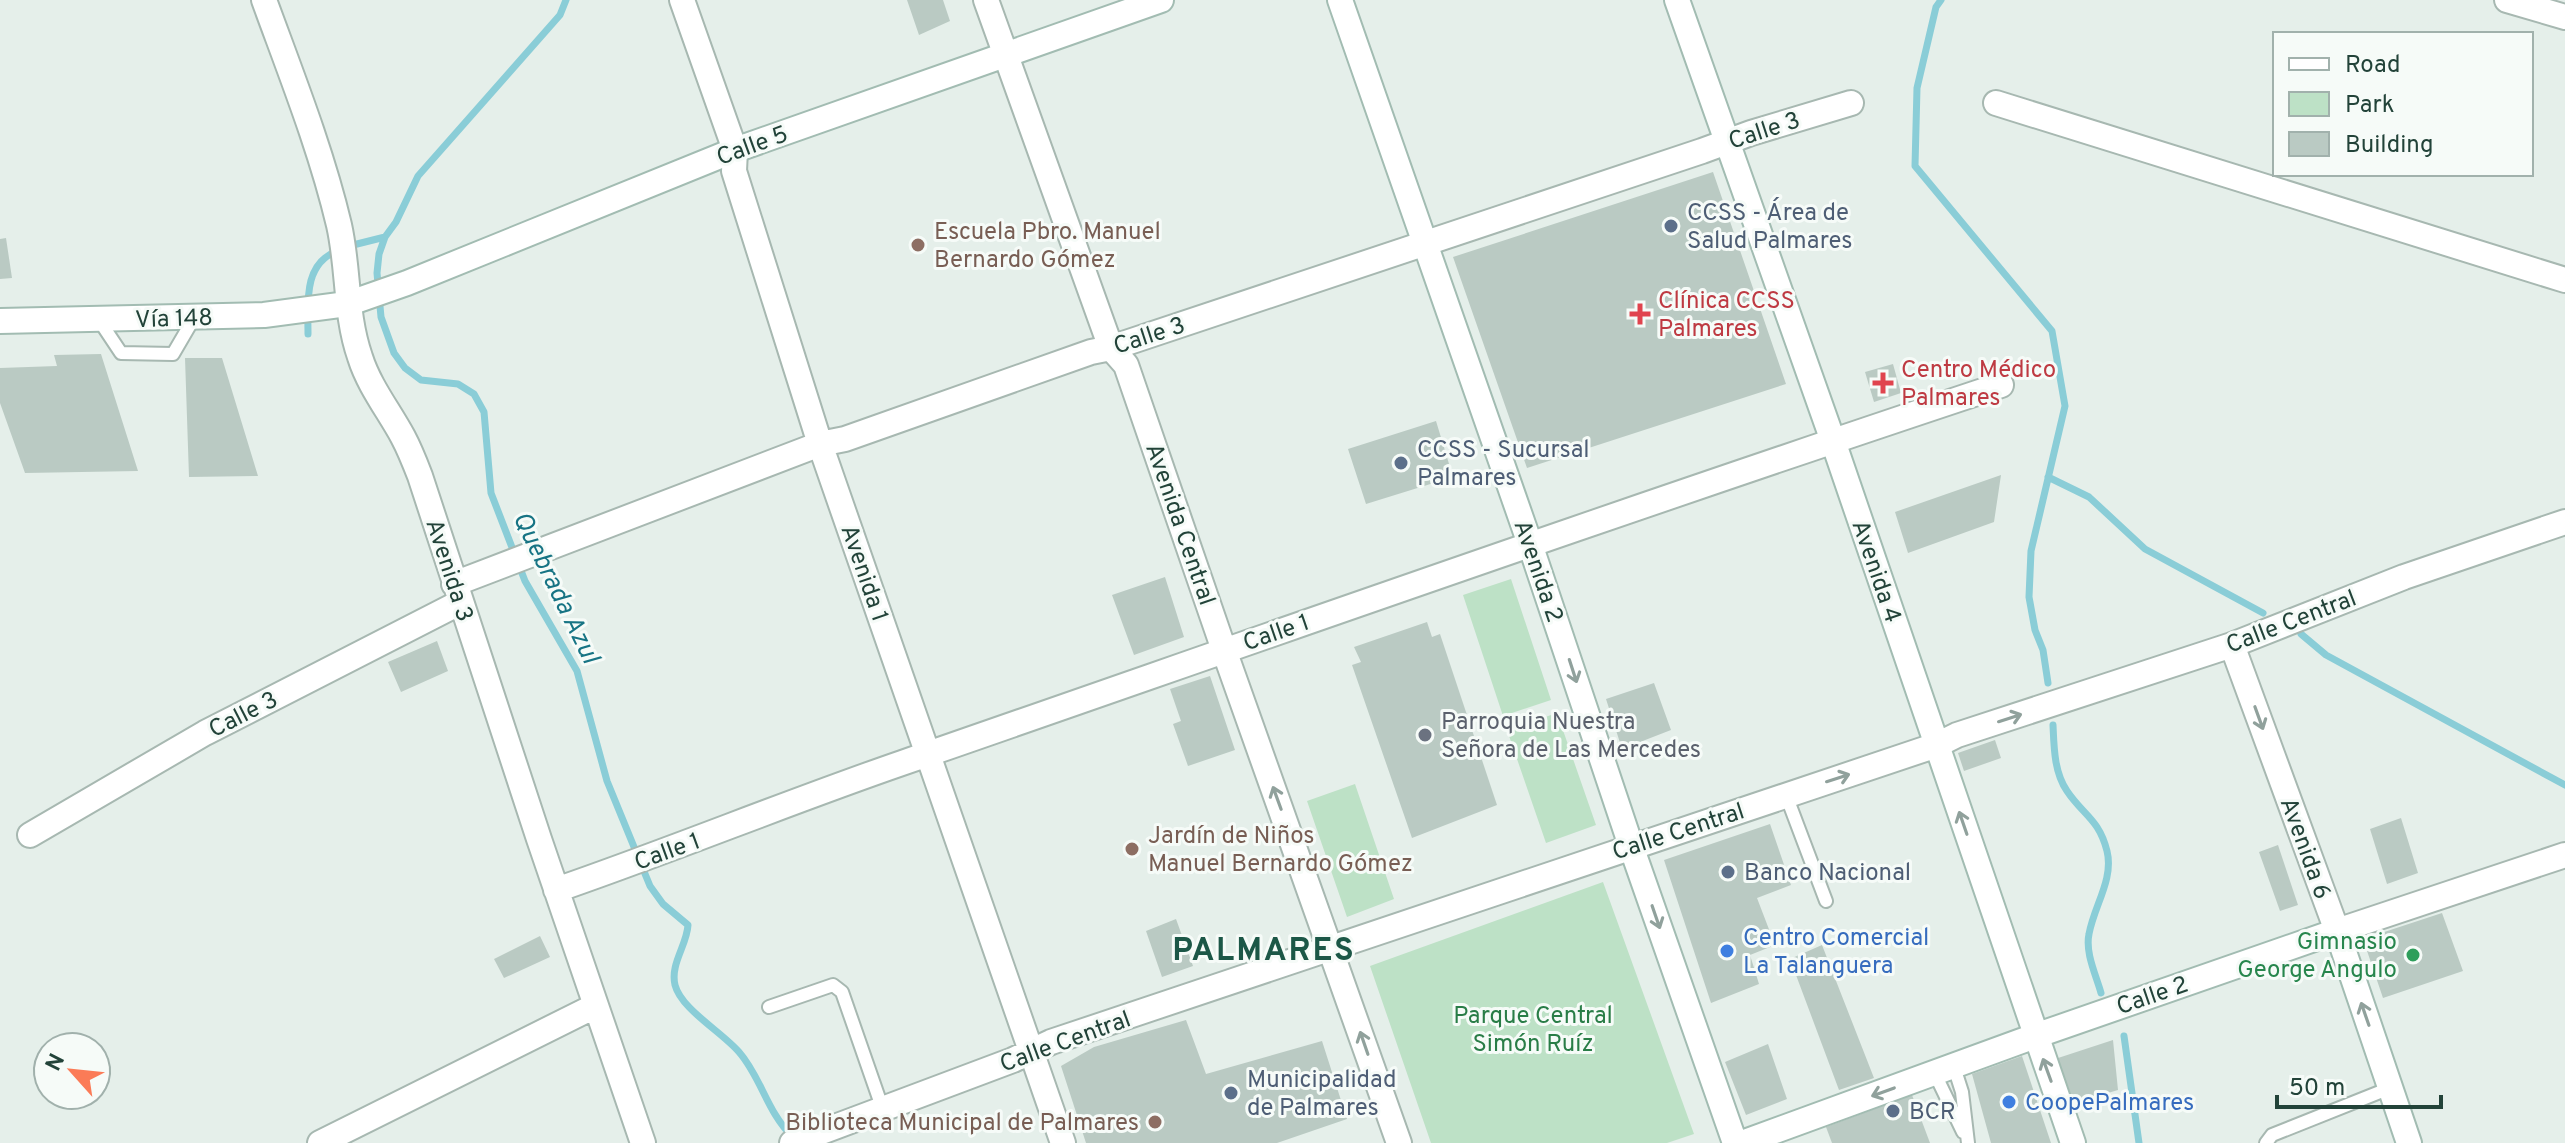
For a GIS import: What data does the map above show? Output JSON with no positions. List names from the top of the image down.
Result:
{
  "streets": {
    "street": [
      "Calle 3",
      "Calle 5",
      "Vía 148",
      "Avenida Central",
      "Avenida 3",
      "Avenida 2",
      "Avenida 4",
      "Avenida 1",
      "Calle Central",
      "Calle 1",
      "Avenida 6",
      "Calle 2"
    ]
  },
  "crossings": [
    ["Calle 3", "Avenida Central"],
    ["Calle 3", "Avenida 3"],
    ["Calle 3", "Avenida 2"],
    ["Calle 3", "Avenida 4"],
    ["Calle 3", "Avenida 1"],
    ["Calle 5", "Vía 148"],
    ["Calle 5", "Avenida Central"],
    ["Calle 5", "Avenida 3"],
    ["Calle 5", "Avenida 1"],
    ["Vía 148", "Avenida 3"],
    ["Avenida Central", "Calle Central"],
    ["Avenida Central", "Calle 1"],
    ["Avenida 3", "Calle 1"],
    ["Avenida 2", "Calle Central"],
    ["Avenida 2", "Calle 1"],
    ["Avenida 4", "Calle Central"],
    ["Avenida 4", "Calle 1"],
    ["Avenida 4", "Calle 2"],
    ["Avenida 1", "Calle Central"],
    ["Avenida 1", "Calle 1"],
    ["Calle Central", "Avenida 6"],
    ["Avenida 6", "Calle 2"]
  ],
  "one_way": ["Avenida Central", "Avenida 2"],
  "districts": ["PALMARES"],
  "water": ["Quebrada Azul"],
  "parks": ["Parque Central Simón Ruíz"],
  "places": {
    "other": [
      "CCSS - Área de Salud Palmares",
      "Escuela Pbro. Manuel Bernardo Gómez",
      "CCSS - Sucursal Palmares",
      "Parroquia Nuestra Señora de Las Mercedes",
      "Jardín de Niños Manuel Bernardo Gómez",
      "Banco Nacional",
      "Centro Comercial La Talanguera",
      "Gimnasio George Angulo",
      "Municipalidad de Palmares",
      "CoopePalmares",
      "BCR",
      "Biblioteca Municipal de Palmares"
    ],
    "health": ["Clínica CCSS Palmares", "Centro Médico Palmares"]
  },
  "legend": ["Road", "Park", "Building"],
  "scale_bar": "50 m",
  "north": "top left"
}
